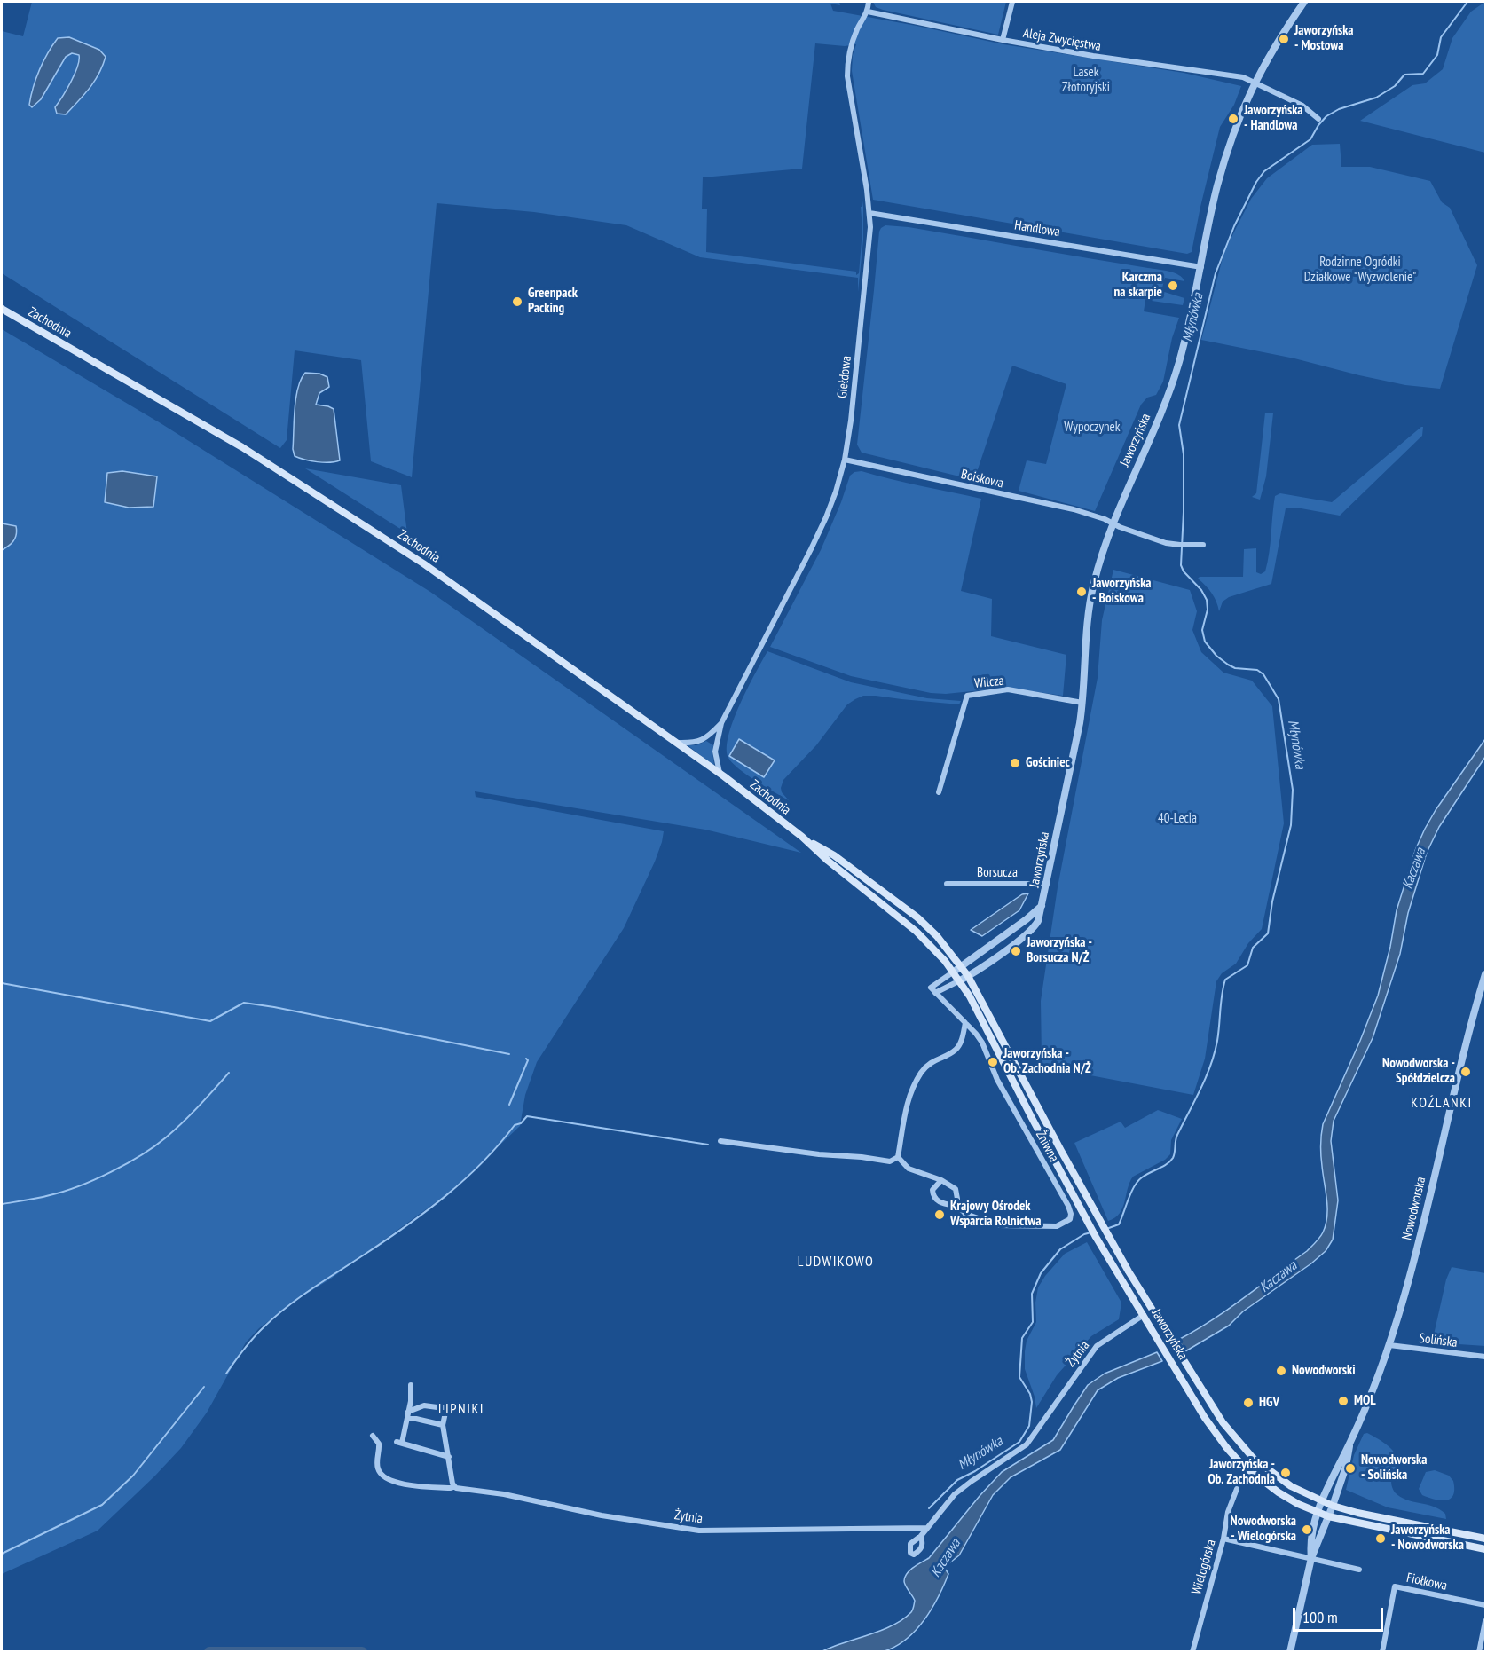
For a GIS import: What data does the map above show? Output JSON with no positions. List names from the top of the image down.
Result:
{
  "streets": {
    "main road": ["Zachodnia", "Jaworzyńska"],
    "street": [
      "Aleja Zwycięstwa",
      "Handlowa",
      "Giełdowa",
      "Boiskowa",
      "Wilcza",
      "Borsucza",
      "Żniwna",
      "Nowodworska",
      "Solińska",
      "Żytnia",
      "Wielogórska",
      "Fiołkowa"
    ]
  },
  "crossings": [
    ["Aleja Zwycięstwa", "Giełdowa"],
    ["Aleja Zwycięstwa", "Jaworzyńska"],
    ["Handlowa", "Giełdowa"],
    ["Handlowa", "Jaworzyńska"],
    ["Zachodnia", "Giełdowa"],
    ["Zachodnia", "Jaworzyńska"],
    ["Zachodnia", "Żniwna"],
    ["Giełdowa", "Boiskowa"],
    ["Jaworzyńska", "Boiskowa"],
    ["Jaworzyńska", "Wilcza"],
    ["Jaworzyńska", "Borsucza"],
    ["Jaworzyńska", "Żniwna"],
    ["Jaworzyńska", "Nowodworska"],
    ["Jaworzyńska", "Żytnia"],
    ["Nowodworska", "Solińska"]
  ],
  "districts": ["KOŹLANKI", "LUDWIKOWO", "LIPNIKI"],
  "water": ["Młynówka", "Kaczawa"],
  "parks": [
    "Lasek Złotoryjski",
    "Rodzinne Ogródki Działkowe \"Wyzwolenie\"",
    "Wypoczynek",
    "40-Lecia"
  ],
  "places": [
    "Jaworzyńska - Mostowa",
    "Jaworzyńska - Handlowa",
    "Karczma na skarpie",
    "Greenpack Packing",
    "Jaworzyńska - Boiskowa",
    "Gościniec",
    "Jaworzyńska - Borsucza N/Ż",
    "Jaworzyńska - Ob. Zachodnia N/Ż",
    "Nowodworska - Spółdzielcza",
    "Krajowy Ośrodek Wsparcia Rolnictwa",
    "Nowodworski",
    "MOL",
    "HGV",
    "Nowodworska - Solińska",
    "Jaworzyńska - Ob. Zachodnia",
    "Nowodworska - Wielogórska",
    "Jaworzyńska - Nowodworska"
  ],
  "scale_bar": "100 m"
}
